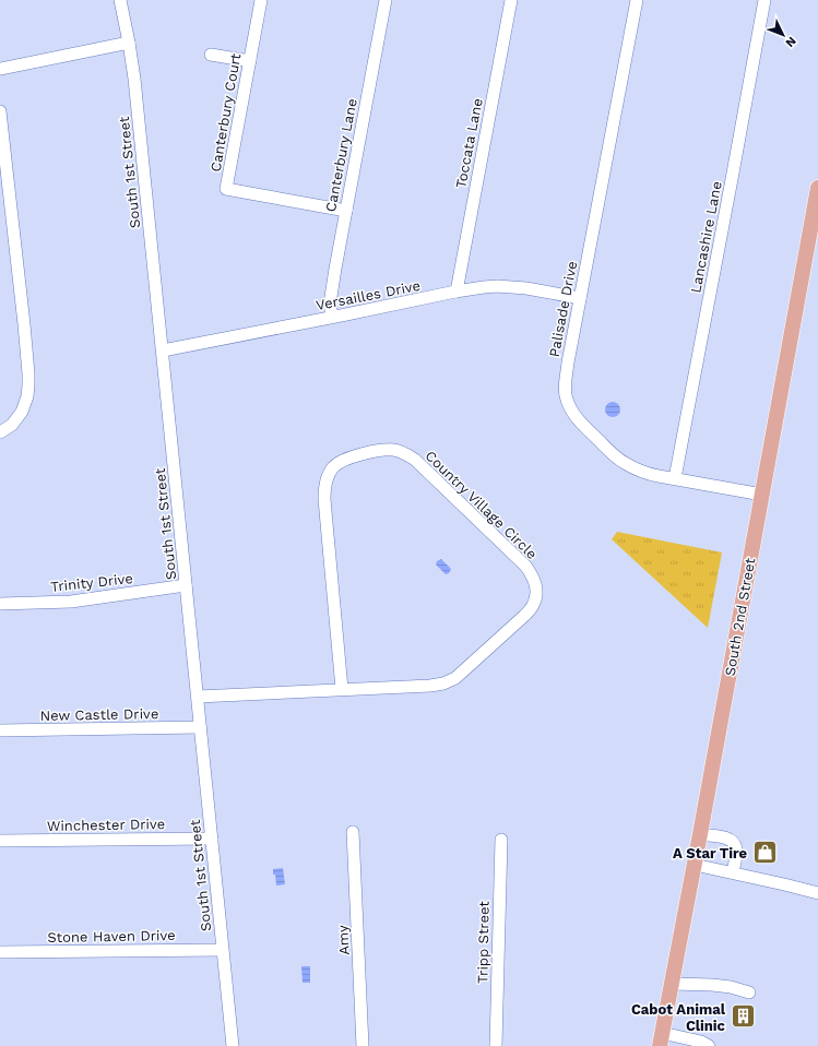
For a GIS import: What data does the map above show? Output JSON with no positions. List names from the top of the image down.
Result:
{
  "streets": {
    "main road": ["South 2nd Street"],
    "street": [
      "Canterbury Court",
      "Toccata Lane",
      "Canterbury Lane",
      "South 1st Street",
      "Lancashire Lane",
      "Versailles Drive",
      "Palisade Drive",
      "Country Village Circle",
      "Trinity Drive",
      "New Castle Drive",
      "Winchester Drive",
      "Stone Haven Drive",
      "Amy",
      "Tripp Street"
    ]
  },
  "crossings": [
    ["Canterbury Court", "Canterbury Lane"],
    ["Toccata Lane", "Versailles Drive"],
    ["Canterbury Lane", "Versailles Drive"],
    ["South 1st Street", "Versailles Drive"],
    ["South 1st Street", "Country Village Circle"],
    ["South 1st Street", "Trinity Drive"],
    ["South 1st Street", "New Castle Drive"],
    ["South 1st Street", "Winchester Drive"],
    ["South 1st Street", "Stone Haven Drive"],
    ["Lancashire Lane", "Palisade Drive"],
    ["Versailles Drive", "Palisade Drive"],
    ["Palisade Drive", "South 2nd Street"]
  ],
  "places": {
    "shop": ["A Star Tire"],
    "building": ["Cabot Animal Clinic"]
  },
  "north": "bottom right"
}
